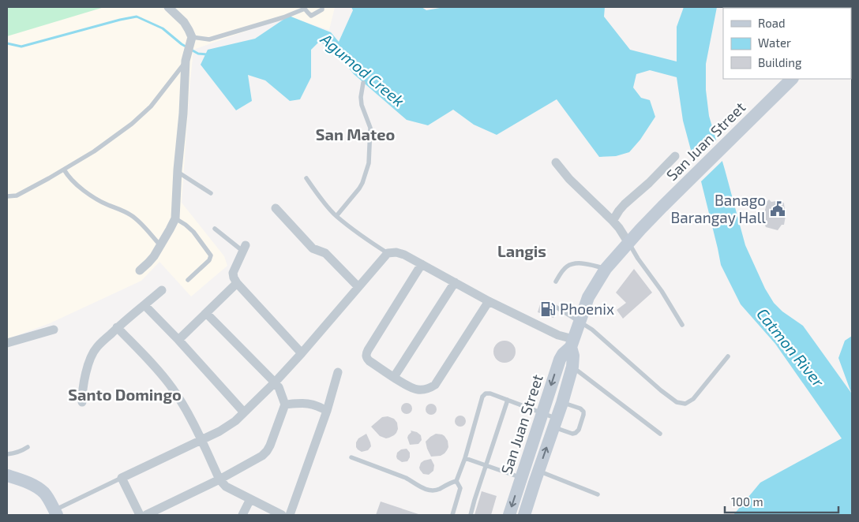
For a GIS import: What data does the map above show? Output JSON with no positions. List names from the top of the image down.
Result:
{
  "streets": {
    "main road": ["San Juan Street"]
  },
  "districts": ["San Mateo", "Langis", "Santo Domingo"],
  "water": ["Agumod Creek", "Catmon River"],
  "places": {
    "public building": ["Banago Barangay Hall"],
    "fuel station": ["Phoenix"]
  },
  "legend": ["Road", "Water", "Building"],
  "scale_bar": "100 m"
}
